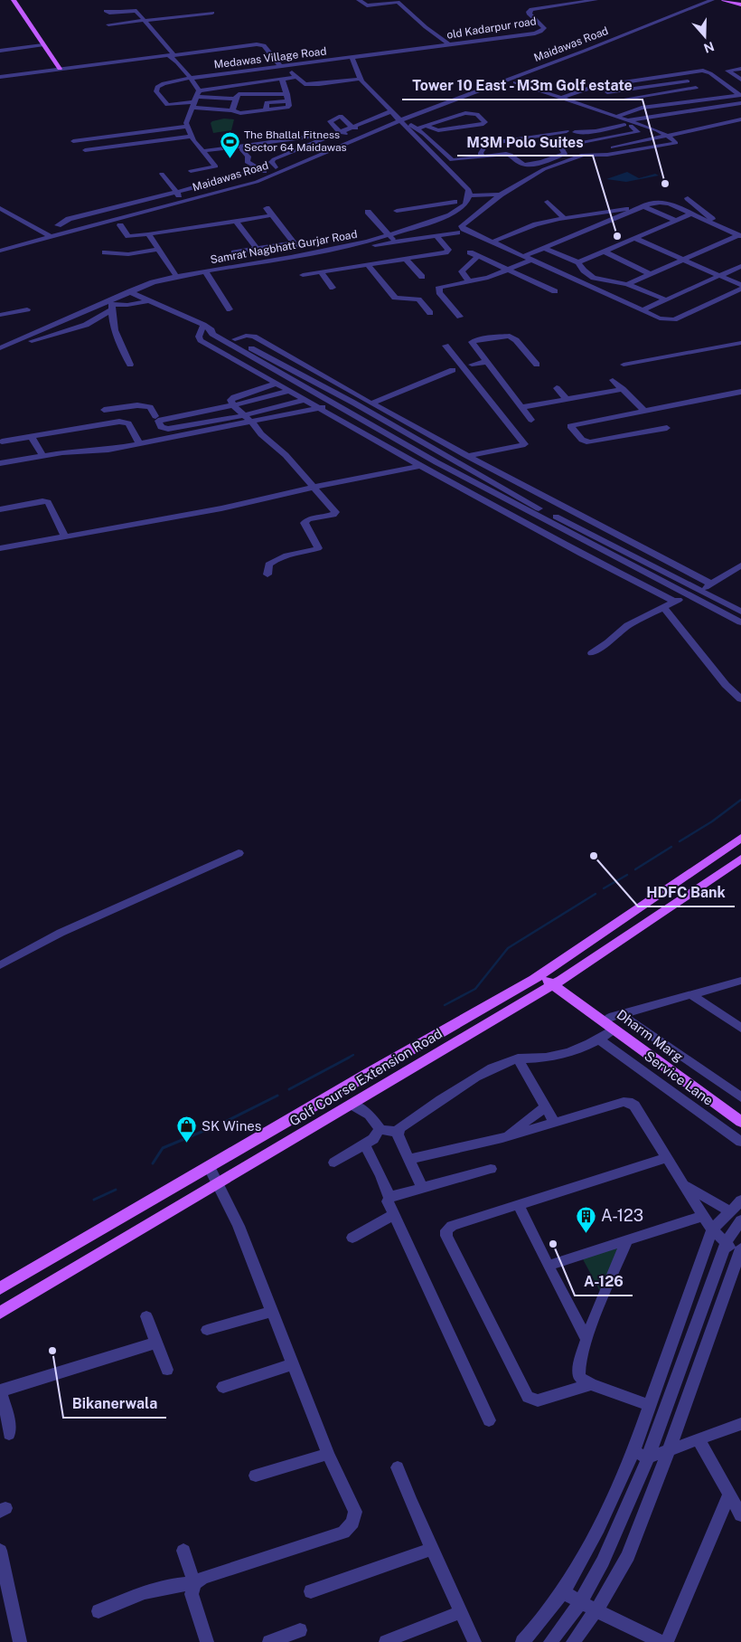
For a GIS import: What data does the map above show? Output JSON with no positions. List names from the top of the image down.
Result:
{
  "streets": {
    "main road": ["Dharm Marg", "Golf Course Extension Road"],
    "street": [
      "old Kadarpur road",
      "Maidawas Road",
      "Medawas Village Road",
      "Samrat Nagbhatt Gurjar Road",
      "Service Lane"
    ]
  },
  "crossings": [
    ["old Kadarpur road", "Medawas Village Road"],
    ["Dharm Marg", "Golf Course Extension Road"]
  ],
  "places": {
    "sports": ["The Bhallal Fitness Sector 64 Maidawas"],
    "other": [
      "Tower 10 East - M3m Golf estate",
      "M3M Polo Suites",
      "HDFC Bank",
      "A-126",
      "Bikanerwala"
    ],
    "shop": ["SK Wines"],
    "building": ["A-123"]
  },
  "north": "bottom"
}
